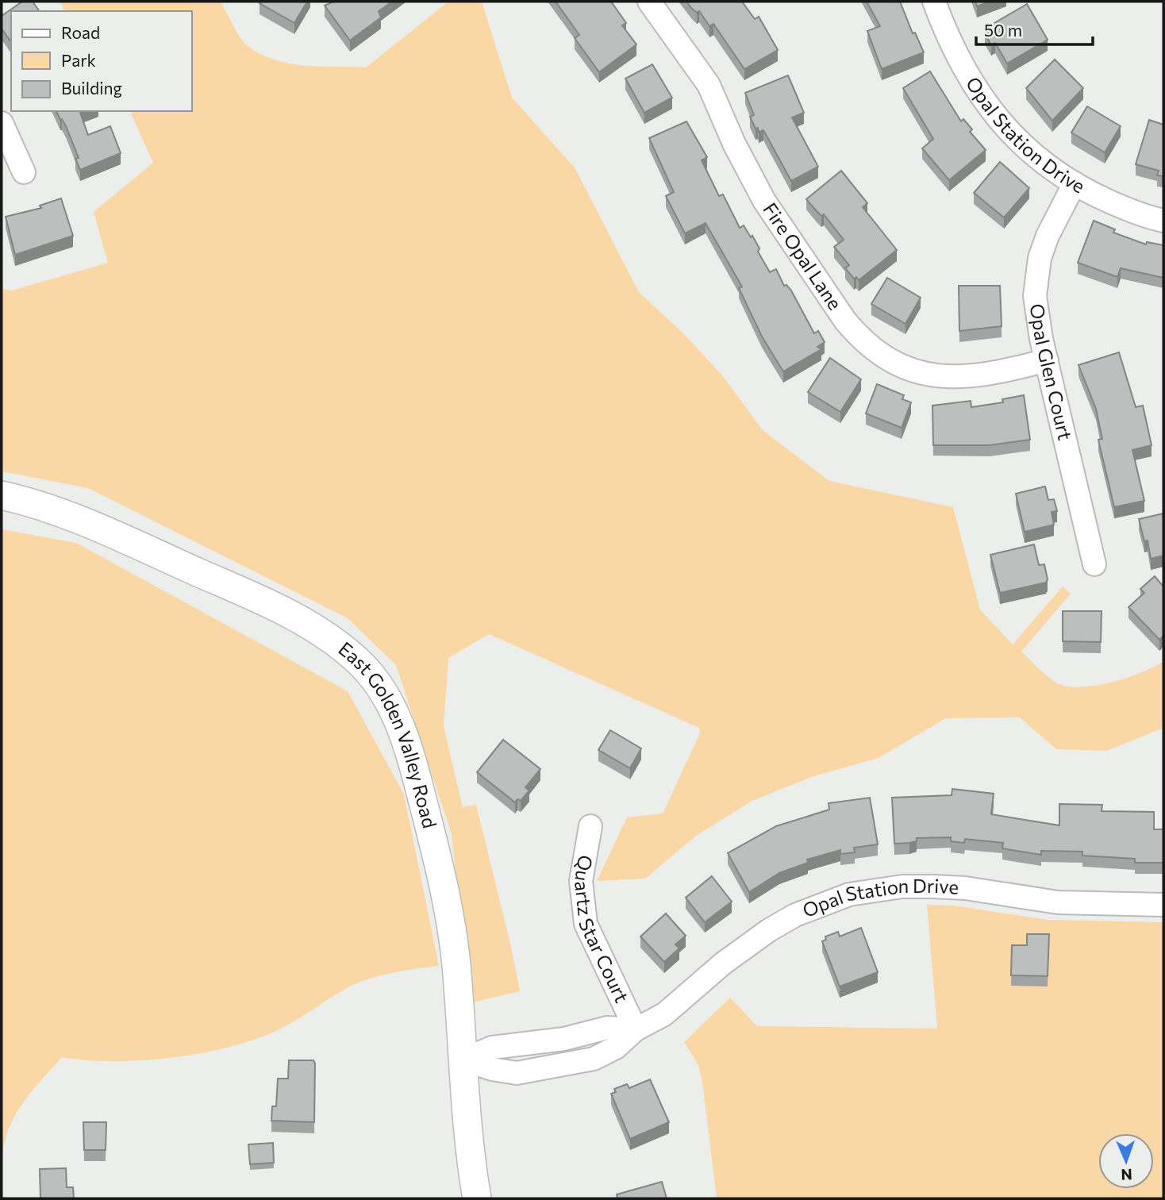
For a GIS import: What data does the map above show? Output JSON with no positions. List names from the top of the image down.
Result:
{
  "streets": {
    "main road": ["East Golden Valley Road"],
    "street": [
      "Opal Station Drive",
      "Fire Opal Lane",
      "Opal Glen Court",
      "Quartz Star Court"
    ]
  },
  "crossings": [
    ["Opal Station Drive", "Opal Glen Court"],
    ["Opal Station Drive", "Quartz Star Court"],
    ["Fire Opal Lane", "Opal Glen Court"]
  ],
  "legend": ["Road", "Park", "Building"],
  "scale_bar": "50 m",
  "north": "bottom"
}
